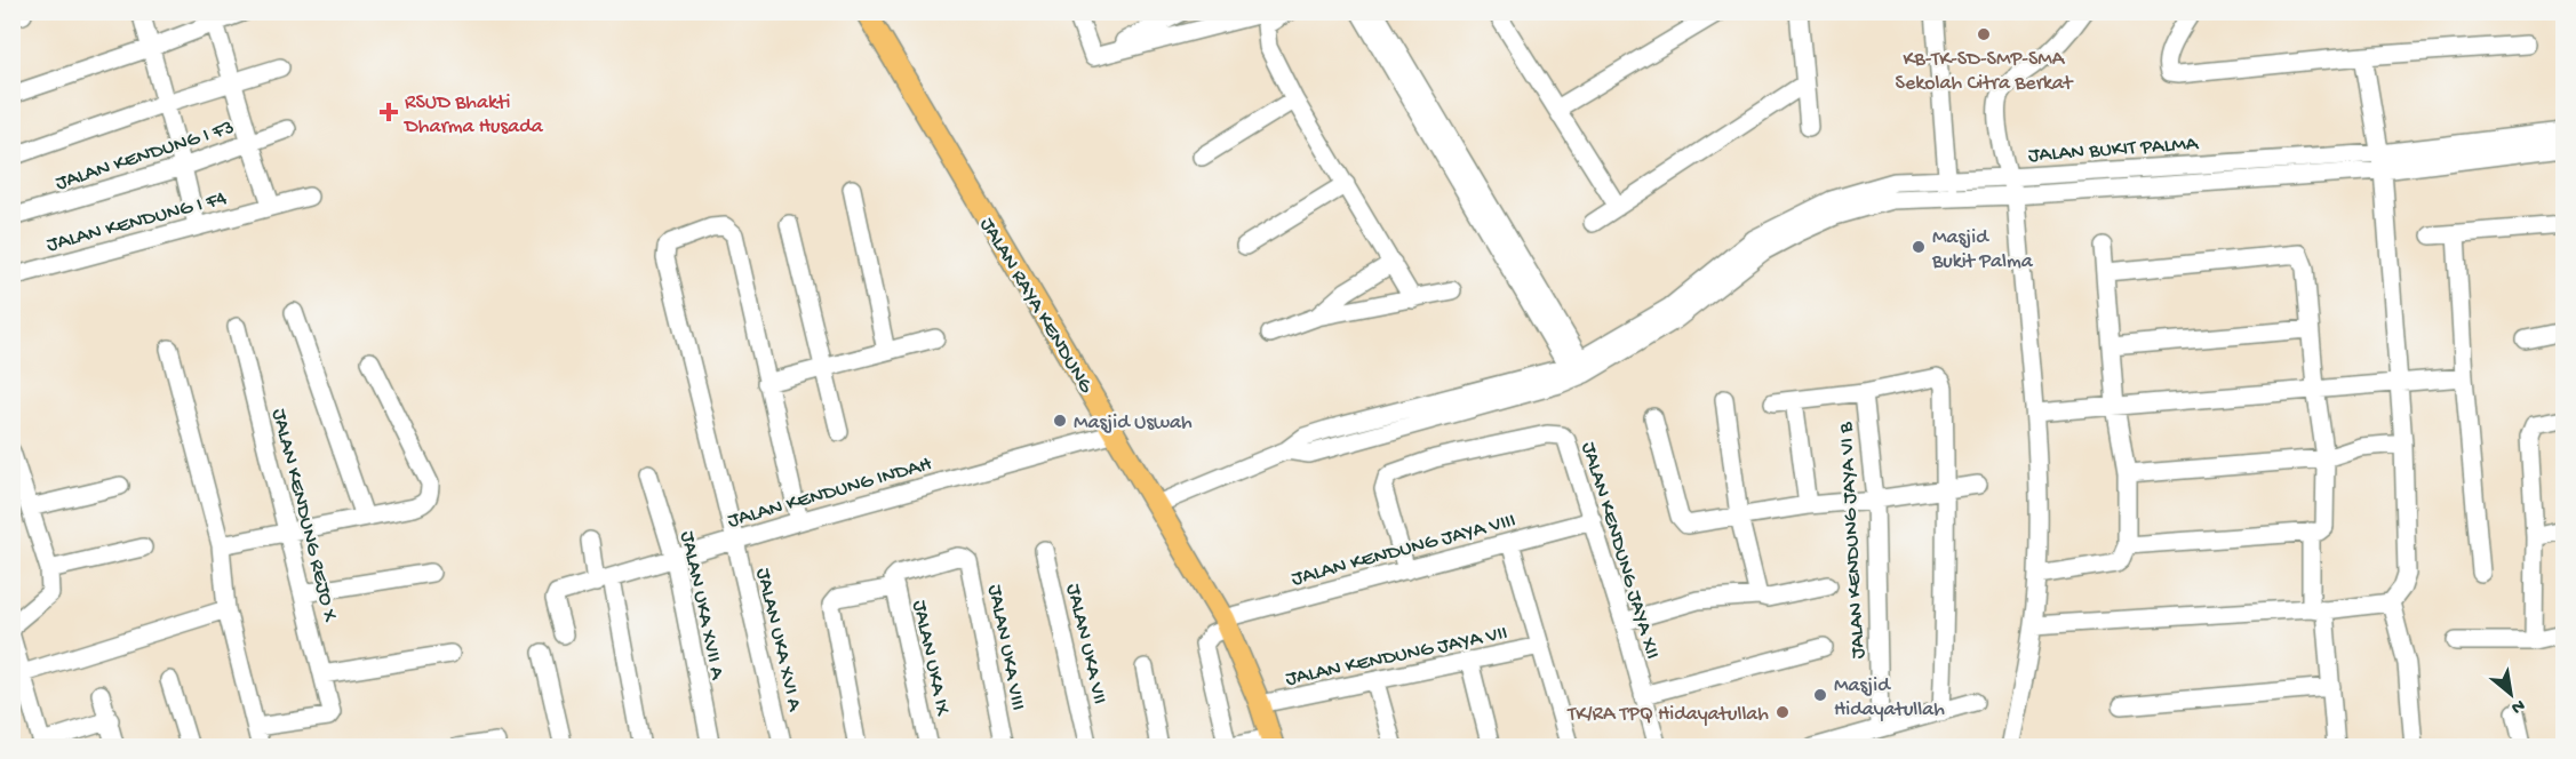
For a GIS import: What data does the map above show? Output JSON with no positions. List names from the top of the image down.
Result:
{
  "streets": {
    "main road": ["JALAN RAYA KENDUNG"],
    "street": [
      "JALAN BUKIT PALMA",
      "JALAN KENDUNG I F3",
      "JALAN KENDUNG I F4",
      "JALAN KENDUNG INDAH",
      "JALAN KENDUNG REJO X",
      "JALAN KENDUNG JAYA VI B",
      "JALAN KENDUNG JAYA VIII",
      "JALAN KENDUNG JAYA XII",
      "JALAN UKA XVII A",
      "JALAN UKA XVI A",
      "JALAN UKA VII",
      "JALAN UKA VIII",
      "JALAN KENDUNG JAYA VII",
      "JALAN UKA IX"
    ]
  },
  "crossings": [
    ["JALAN RAYA KENDUNG", "JALAN KENDUNG INDAH"],
    ["JALAN RAYA KENDUNG", "JALAN KENDUNG JAYA VIII"],
    ["JALAN RAYA KENDUNG", "JALAN KENDUNG JAYA VII"],
    ["JALAN KENDUNG INDAH", "JALAN UKA XVII A"],
    ["JALAN KENDUNG INDAH", "JALAN UKA XVI A"],
    ["JALAN KENDUNG JAYA VIII", "JALAN KENDUNG JAYA XII"],
    ["JALAN UKA VIII", "JALAN UKA IX"]
  ],
  "places": {
    "other": [
      "KB-TK-SD-SMP-SMA Sekolah Citra Berkat",
      "Masjid Bukit Palma",
      "Masjid Uswah",
      "Masjid Hidayatullah",
      "TK/RA TPQ Hidayatullah"
    ],
    "health": ["RSUD Bhakti Dharma Husada"]
  },
  "north": "bottom right"
}
